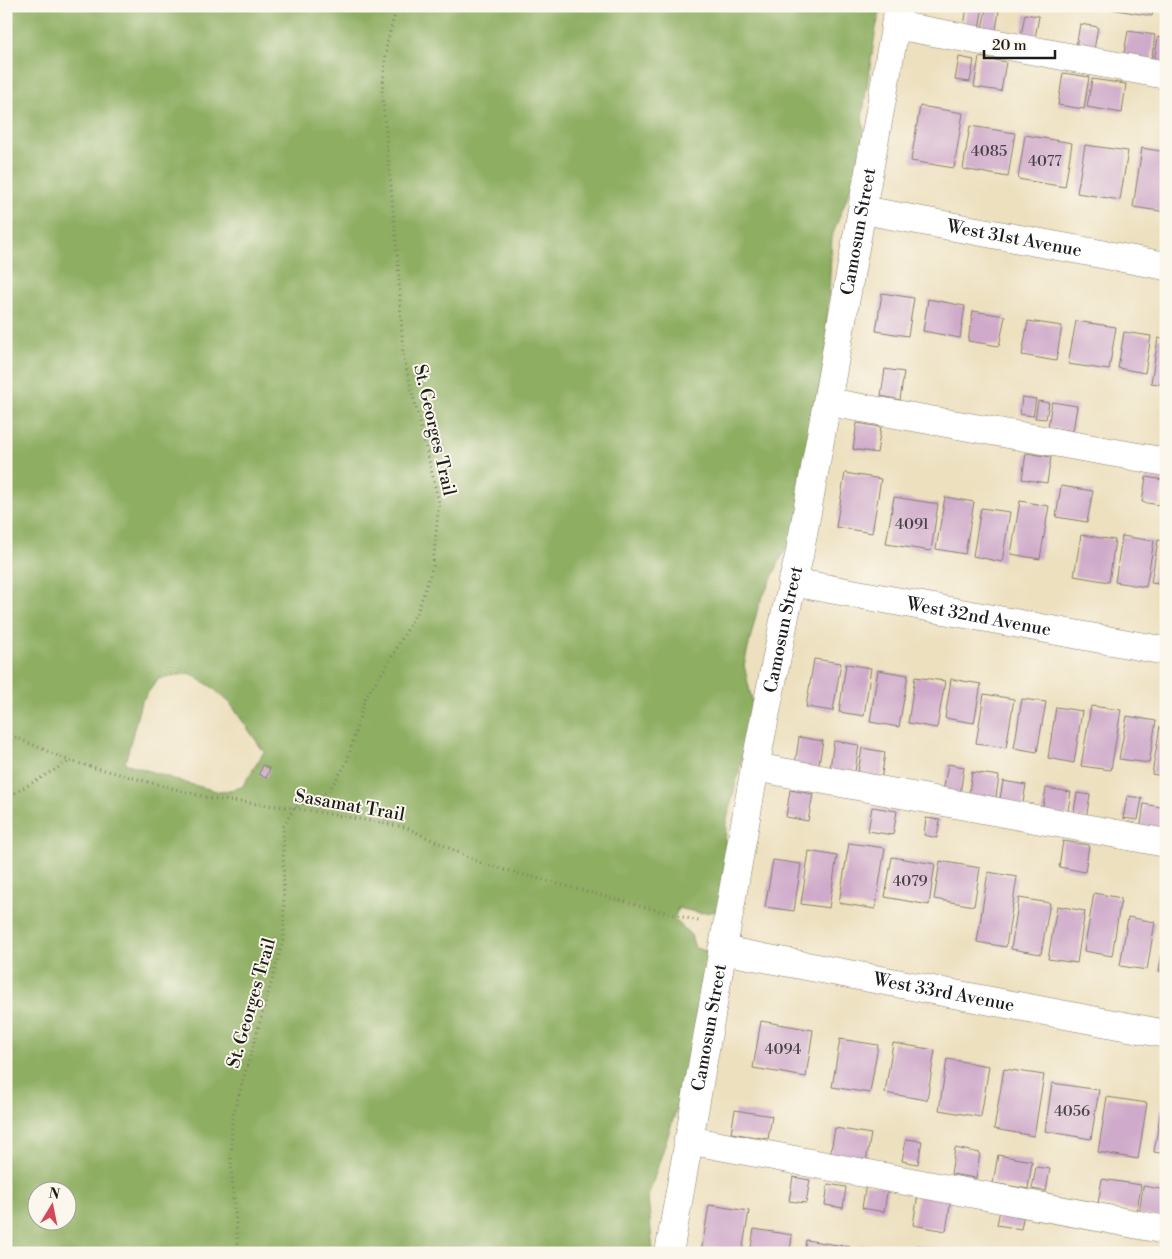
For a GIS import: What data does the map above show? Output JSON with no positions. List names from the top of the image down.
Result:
{
  "streets": {
    "street": [
      "Camosun Street",
      "West 31st Avenue",
      "West 32nd Avenue",
      "West 33rd Avenue"
    ],
    "path": ["St. Georges Trail", "Sasamat Trail"]
  },
  "crossings": [
    ["Camosun Street", "West 31st Avenue"],
    ["Camosun Street", "West 32nd Avenue"],
    ["Camosun Street", "West 33rd Avenue"],
    ["St. Georges Trail", "Sasamat Trail"]
  ],
  "house_numbers": [
    "4085",
    "4077",
    "4091",
    "4079",
    "4094",
    "4056"
  ],
  "scale_bar": "20 m",
  "north": "top"
}
